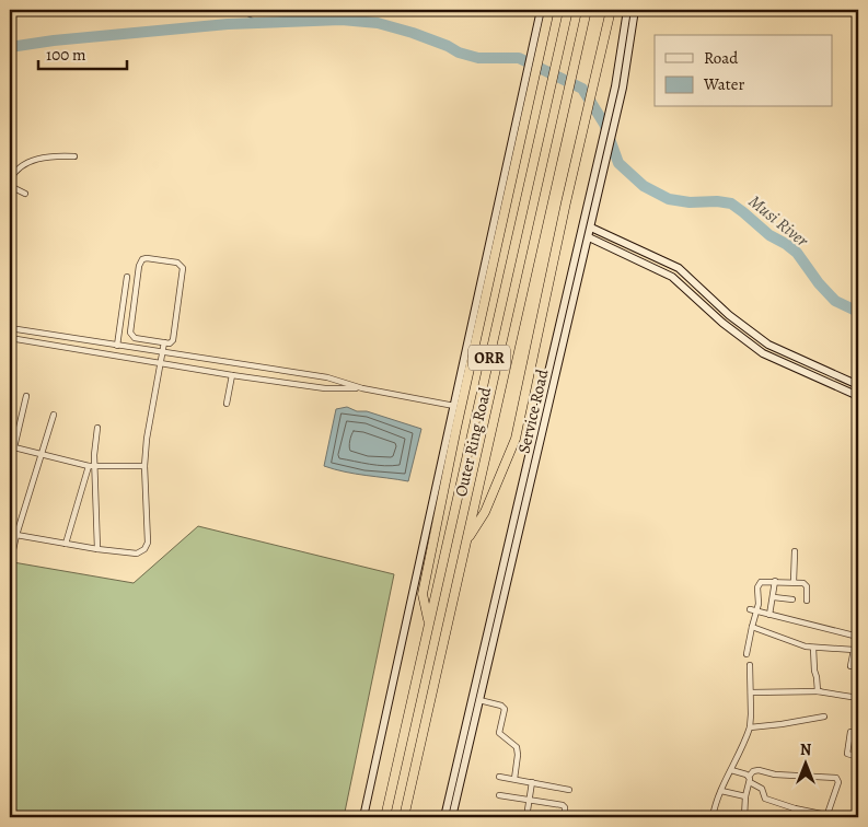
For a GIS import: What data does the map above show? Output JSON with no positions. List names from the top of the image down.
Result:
{
  "streets": {
    "highway": ["ORR", "Outer Ring Road"],
    "main road": ["Service Road"]
  },
  "water": ["Musi River"],
  "legend": ["Road", "Water"],
  "scale_bar": "100 m",
  "north": "top"
}
